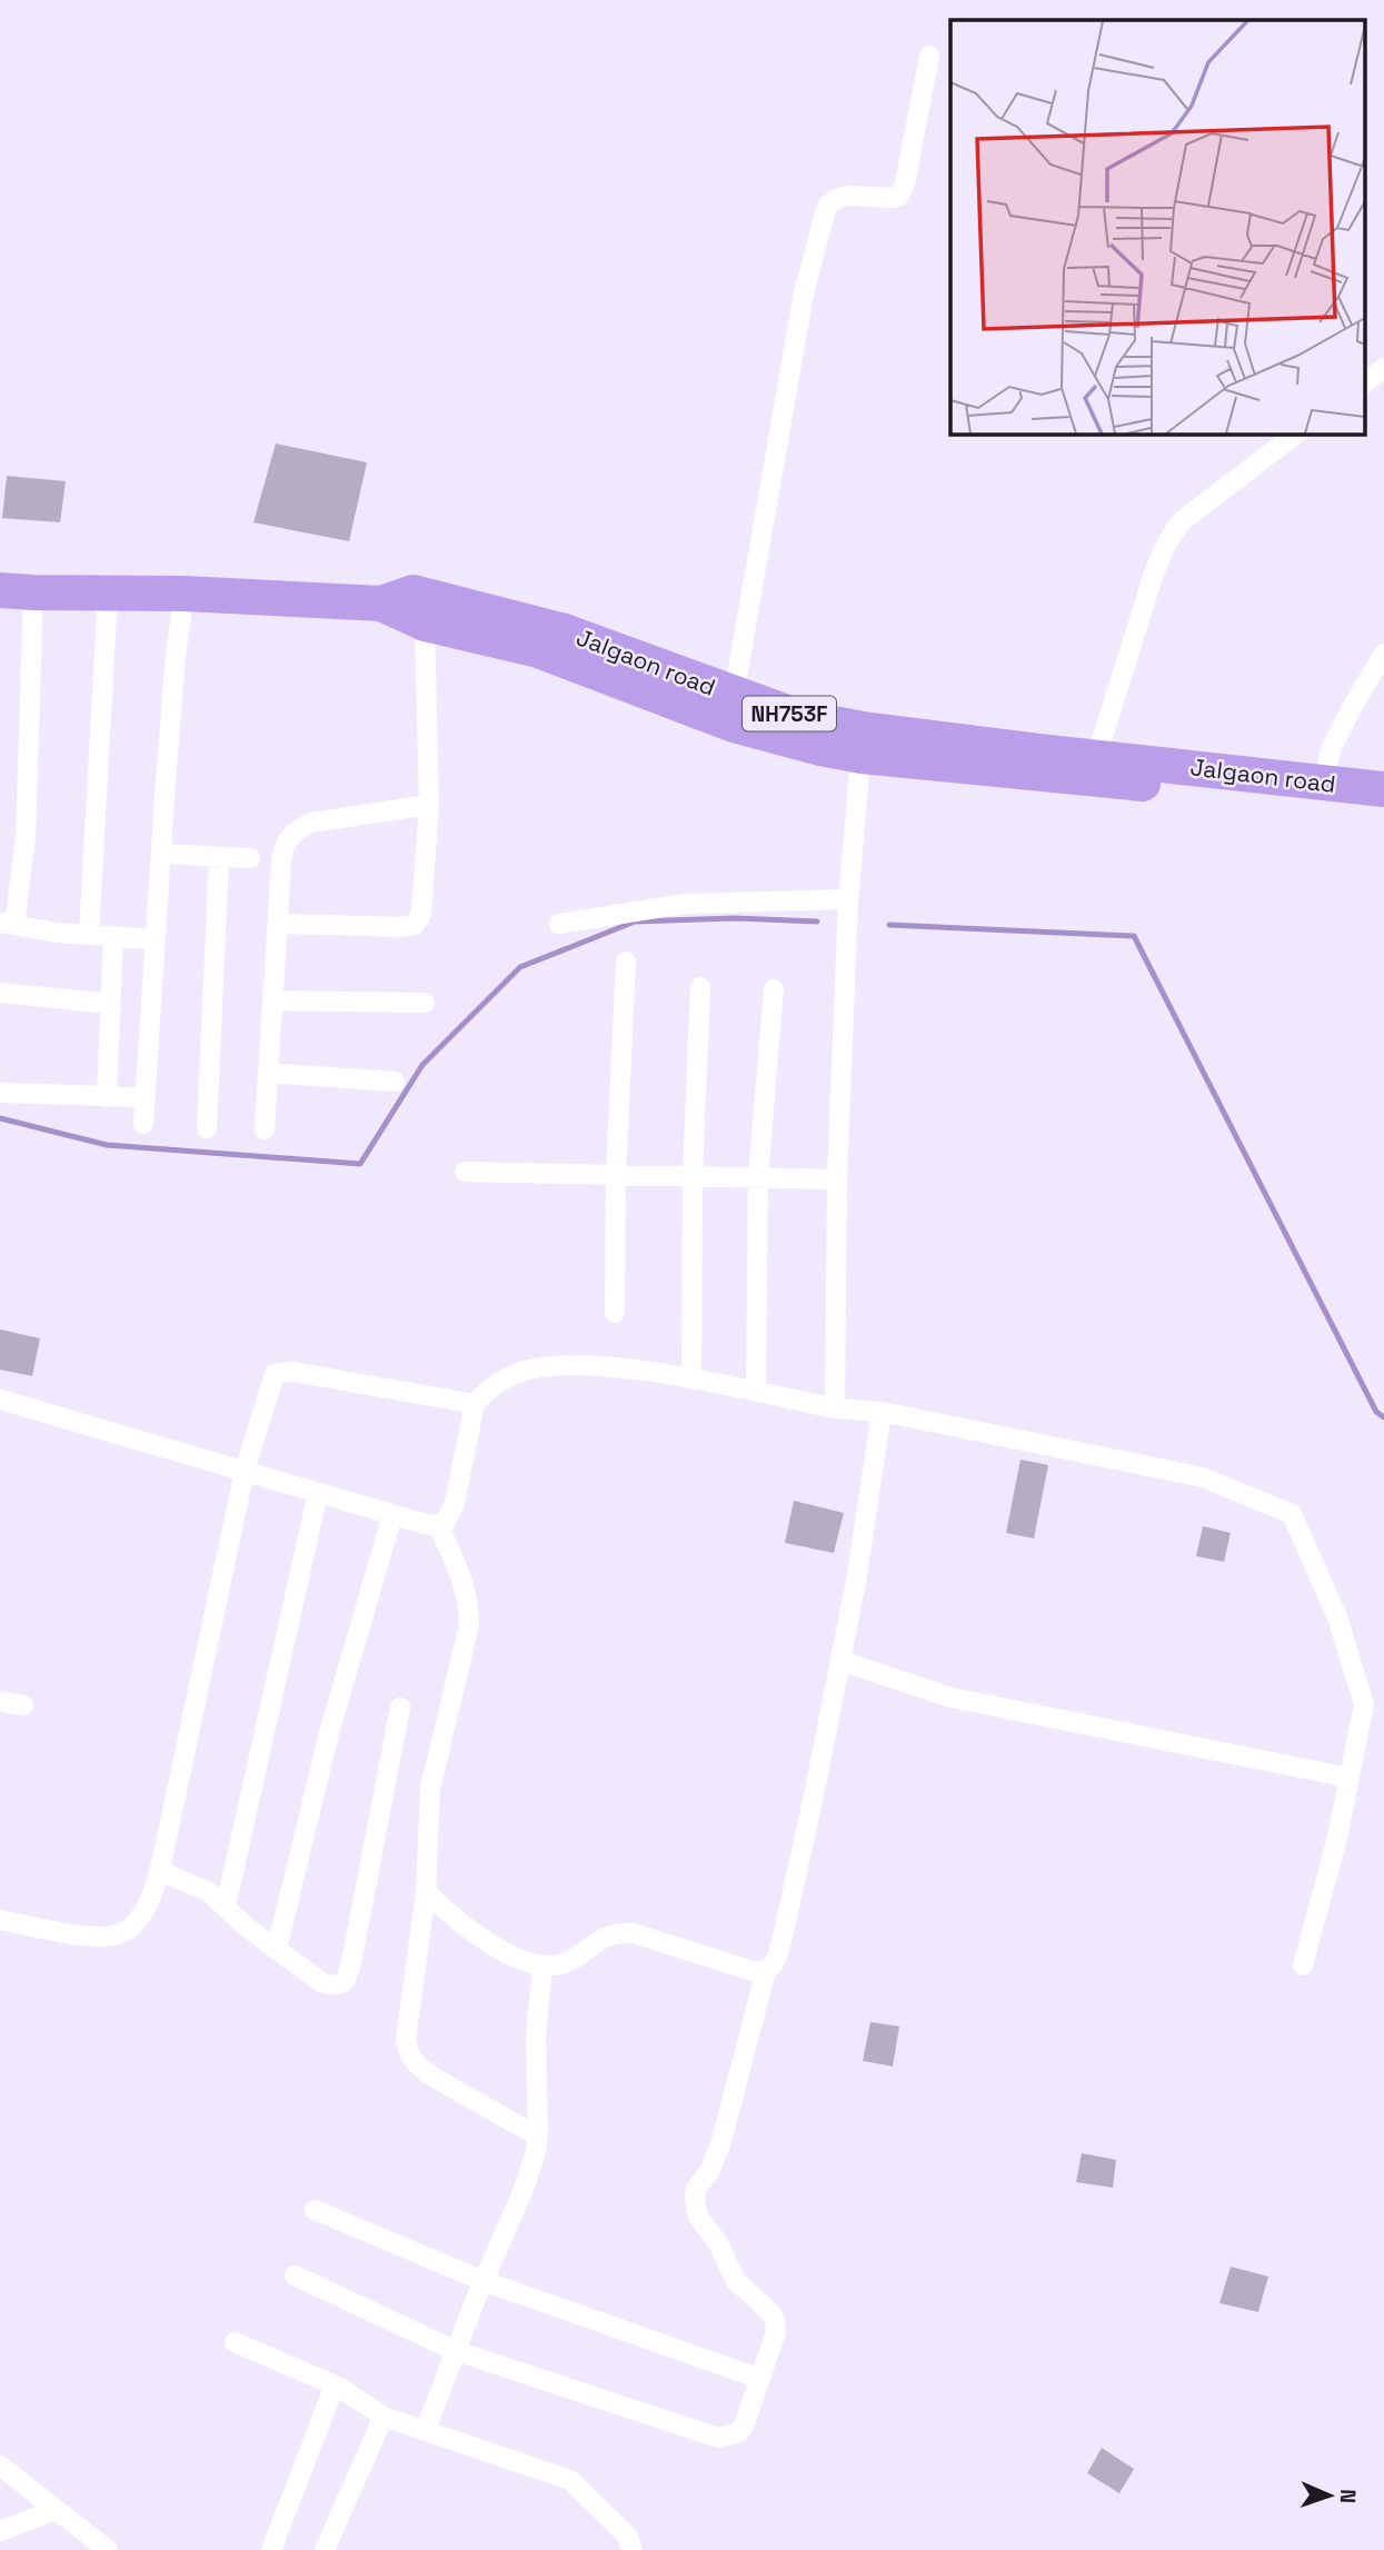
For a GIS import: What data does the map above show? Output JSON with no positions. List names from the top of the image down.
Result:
{
  "streets": {
    "highway": ["Jalgaon road", "NH753F"]
  },
  "crossings": [
    ["Jalgaon road", "NH753F"]
  ],
  "north": "right"
}
